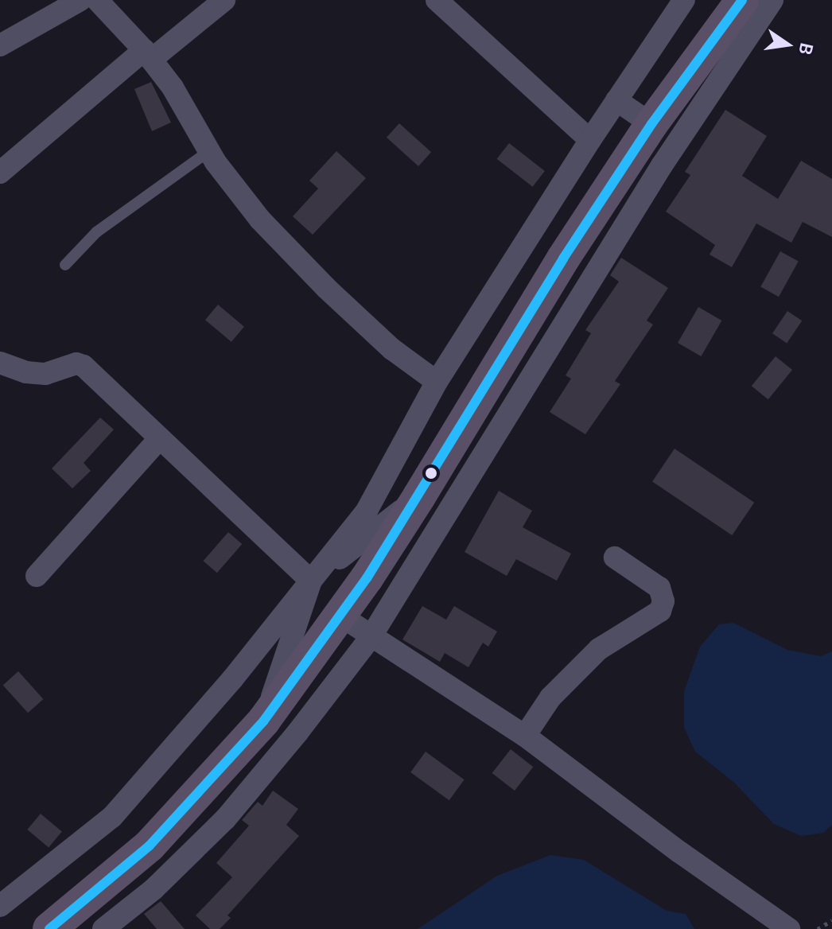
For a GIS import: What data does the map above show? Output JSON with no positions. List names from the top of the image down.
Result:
{
  "north": "right"
}
